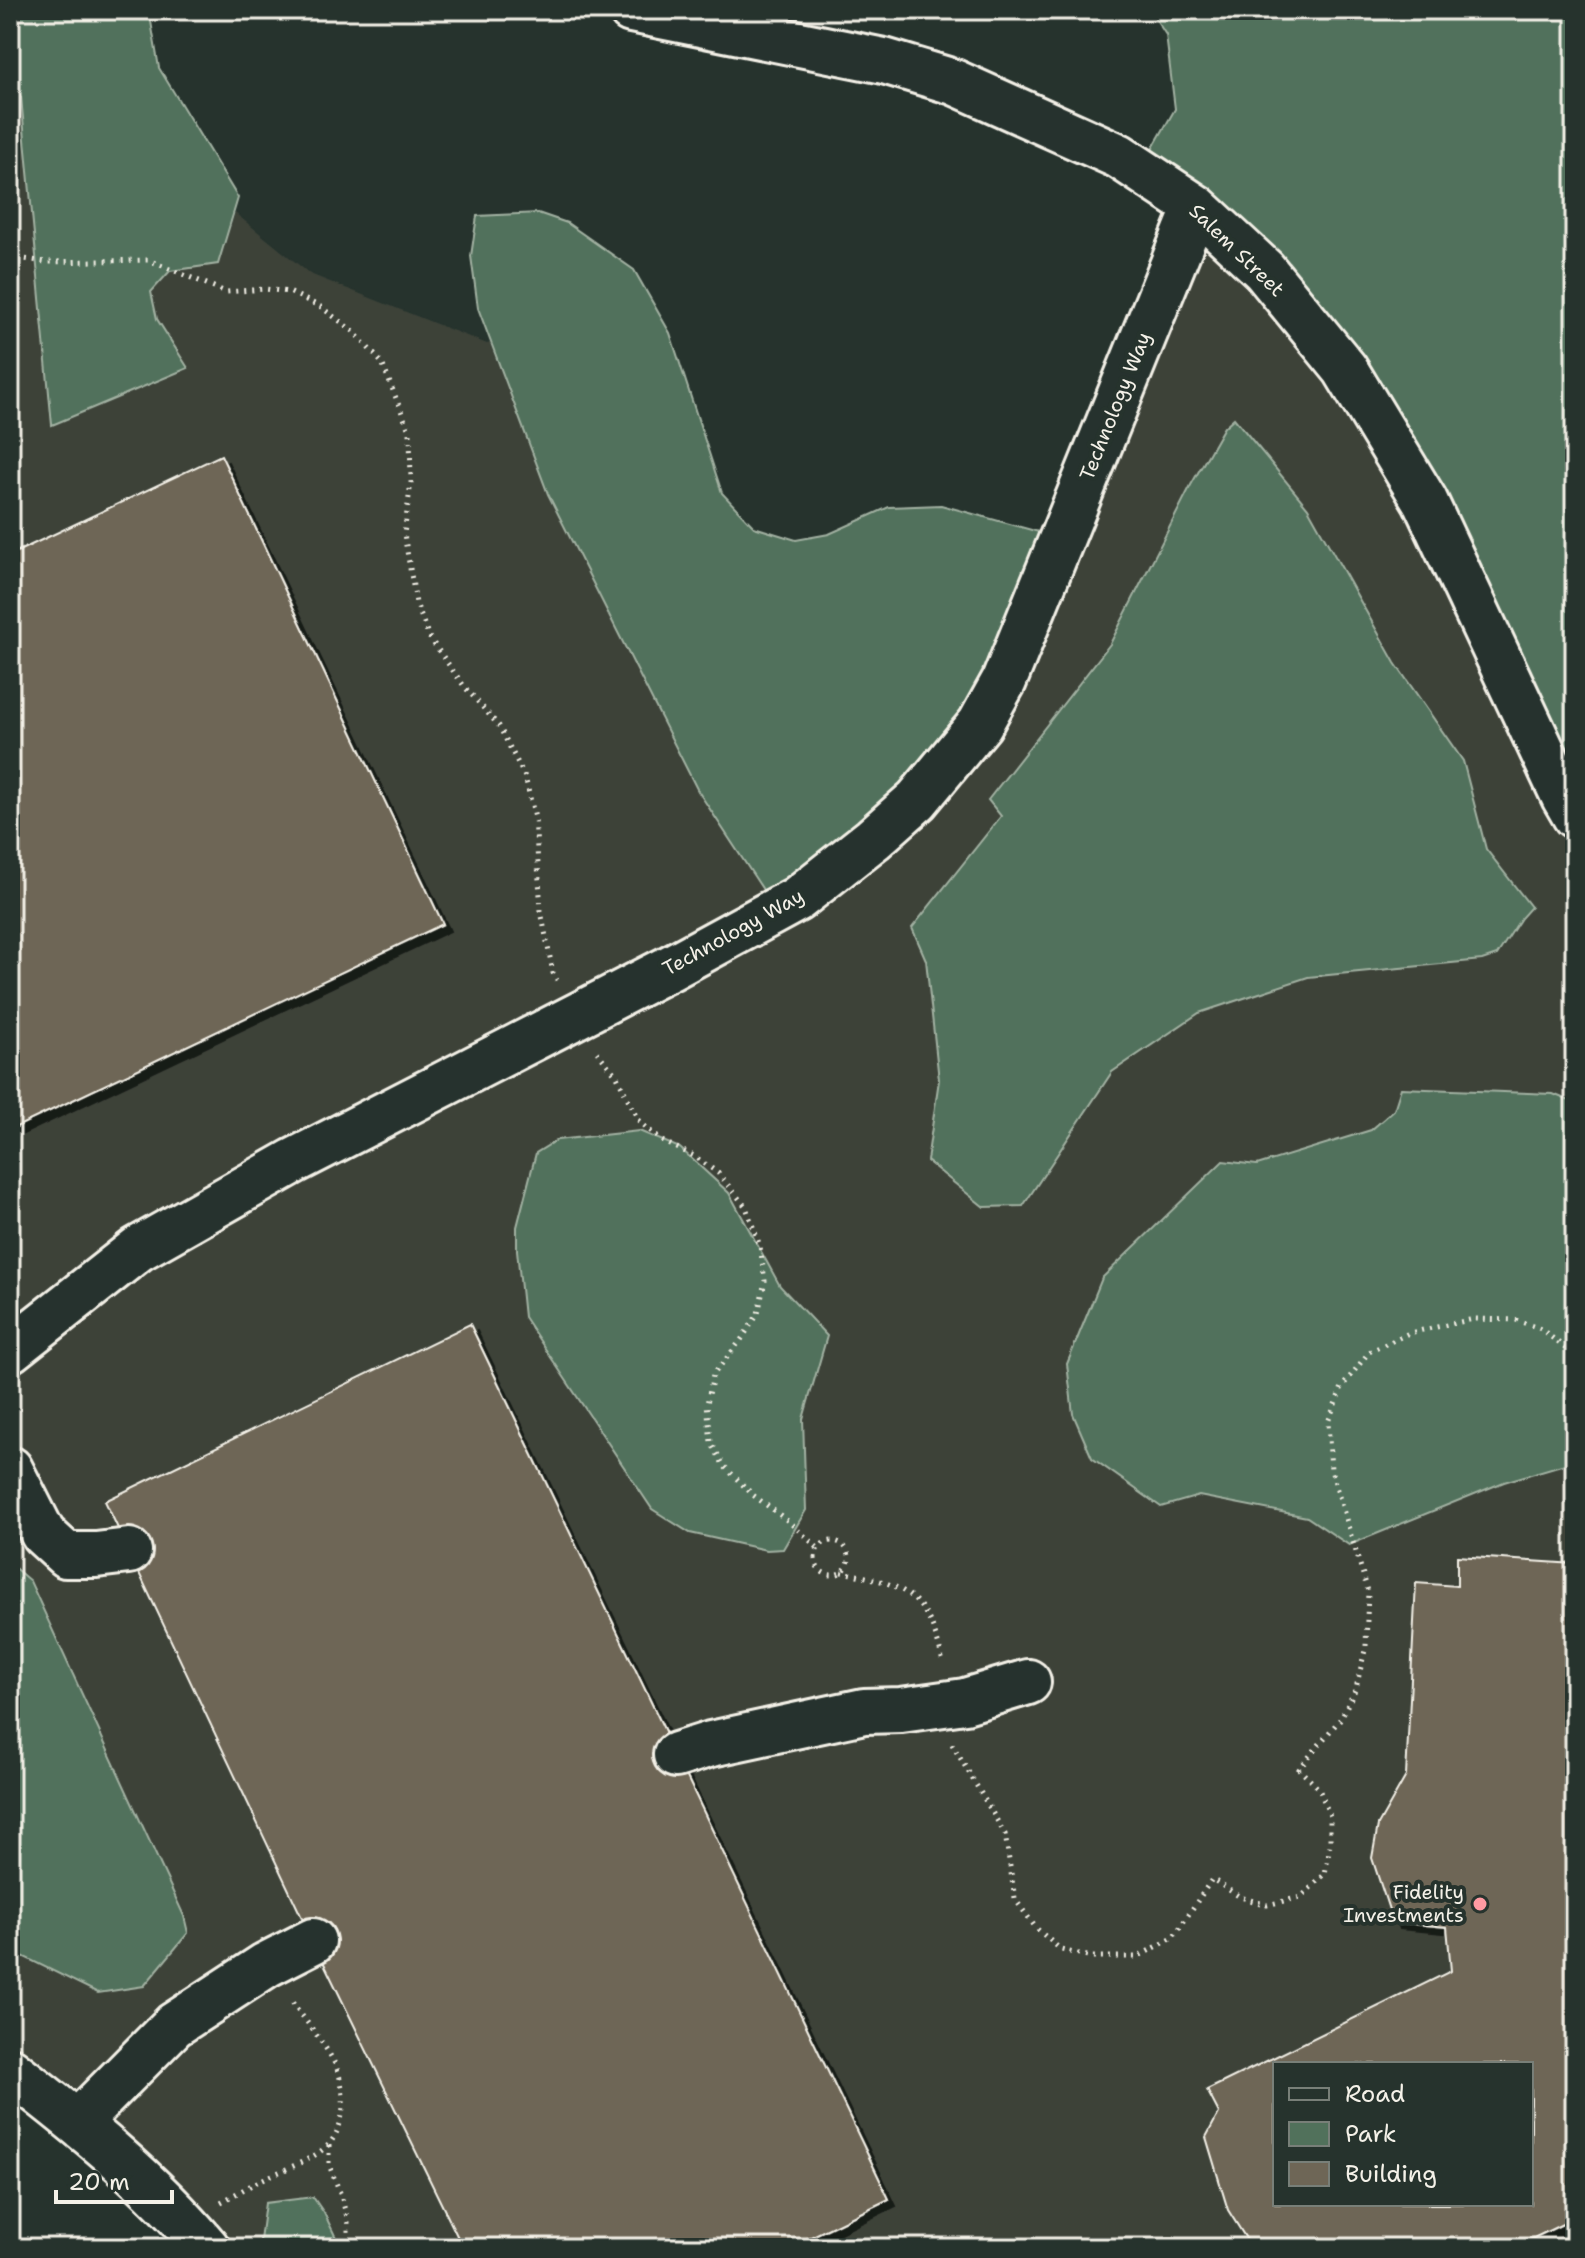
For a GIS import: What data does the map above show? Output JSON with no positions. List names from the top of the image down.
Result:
{
  "streets": {
    "street": ["Salem Street", "Technology Way"]
  },
  "crossings": [
    ["Salem Street", "Technology Way"]
  ],
  "places": ["Fidelity Investments"],
  "legend": ["Road", "Park", "Building"],
  "scale_bar": "20 m"
}
